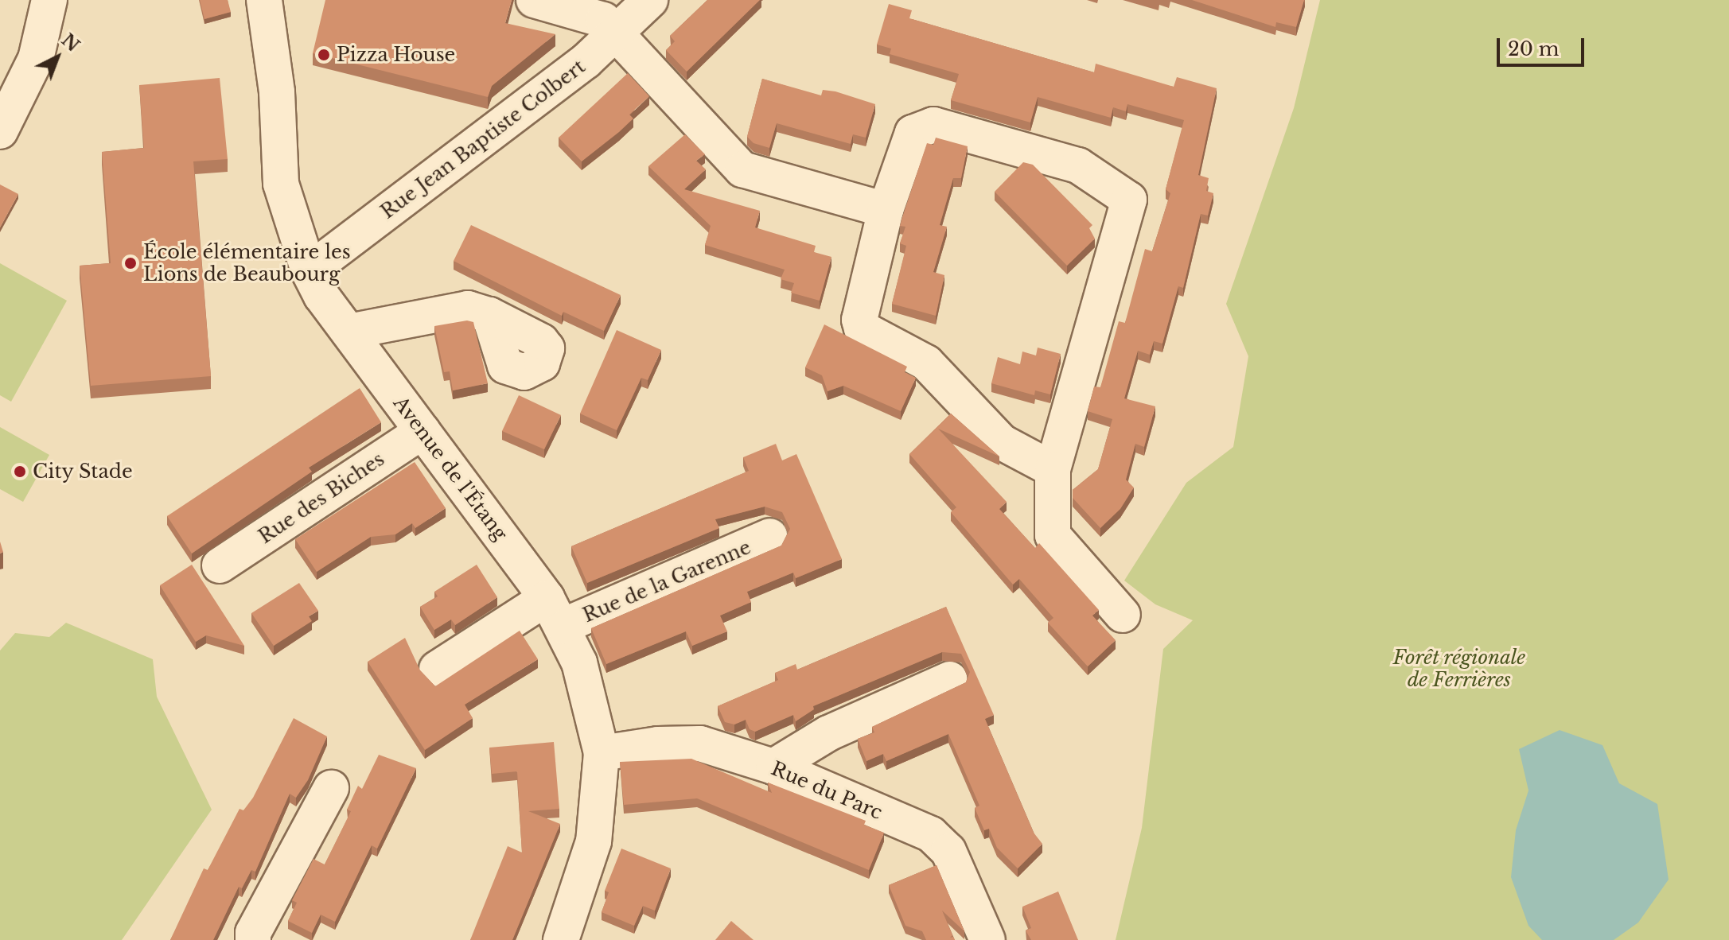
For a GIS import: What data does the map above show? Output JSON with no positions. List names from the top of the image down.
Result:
{
  "streets": {
    "street": [
      "Rue Jean Baptiste Colbert",
      "Avenue de l'Étang",
      "Rue des Biches",
      "Rue de la Garenne",
      "Rue du Parc"
    ]
  },
  "crossings": [
    ["Rue Jean Baptiste Colbert", "Avenue de l'Étang"],
    ["Avenue de l'Étang", "Rue des Biches"],
    ["Avenue de l'Étang", "Rue de la Garenne"],
    ["Avenue de l'Étang", "Rue du Parc"]
  ],
  "parks": ["Forêt régionale de Ferrières"],
  "places": ["Pizza House", "École élémentaire les Lions de Beaubourg", "City Stade"],
  "scale_bar": "20 m",
  "north": "top right"
}
